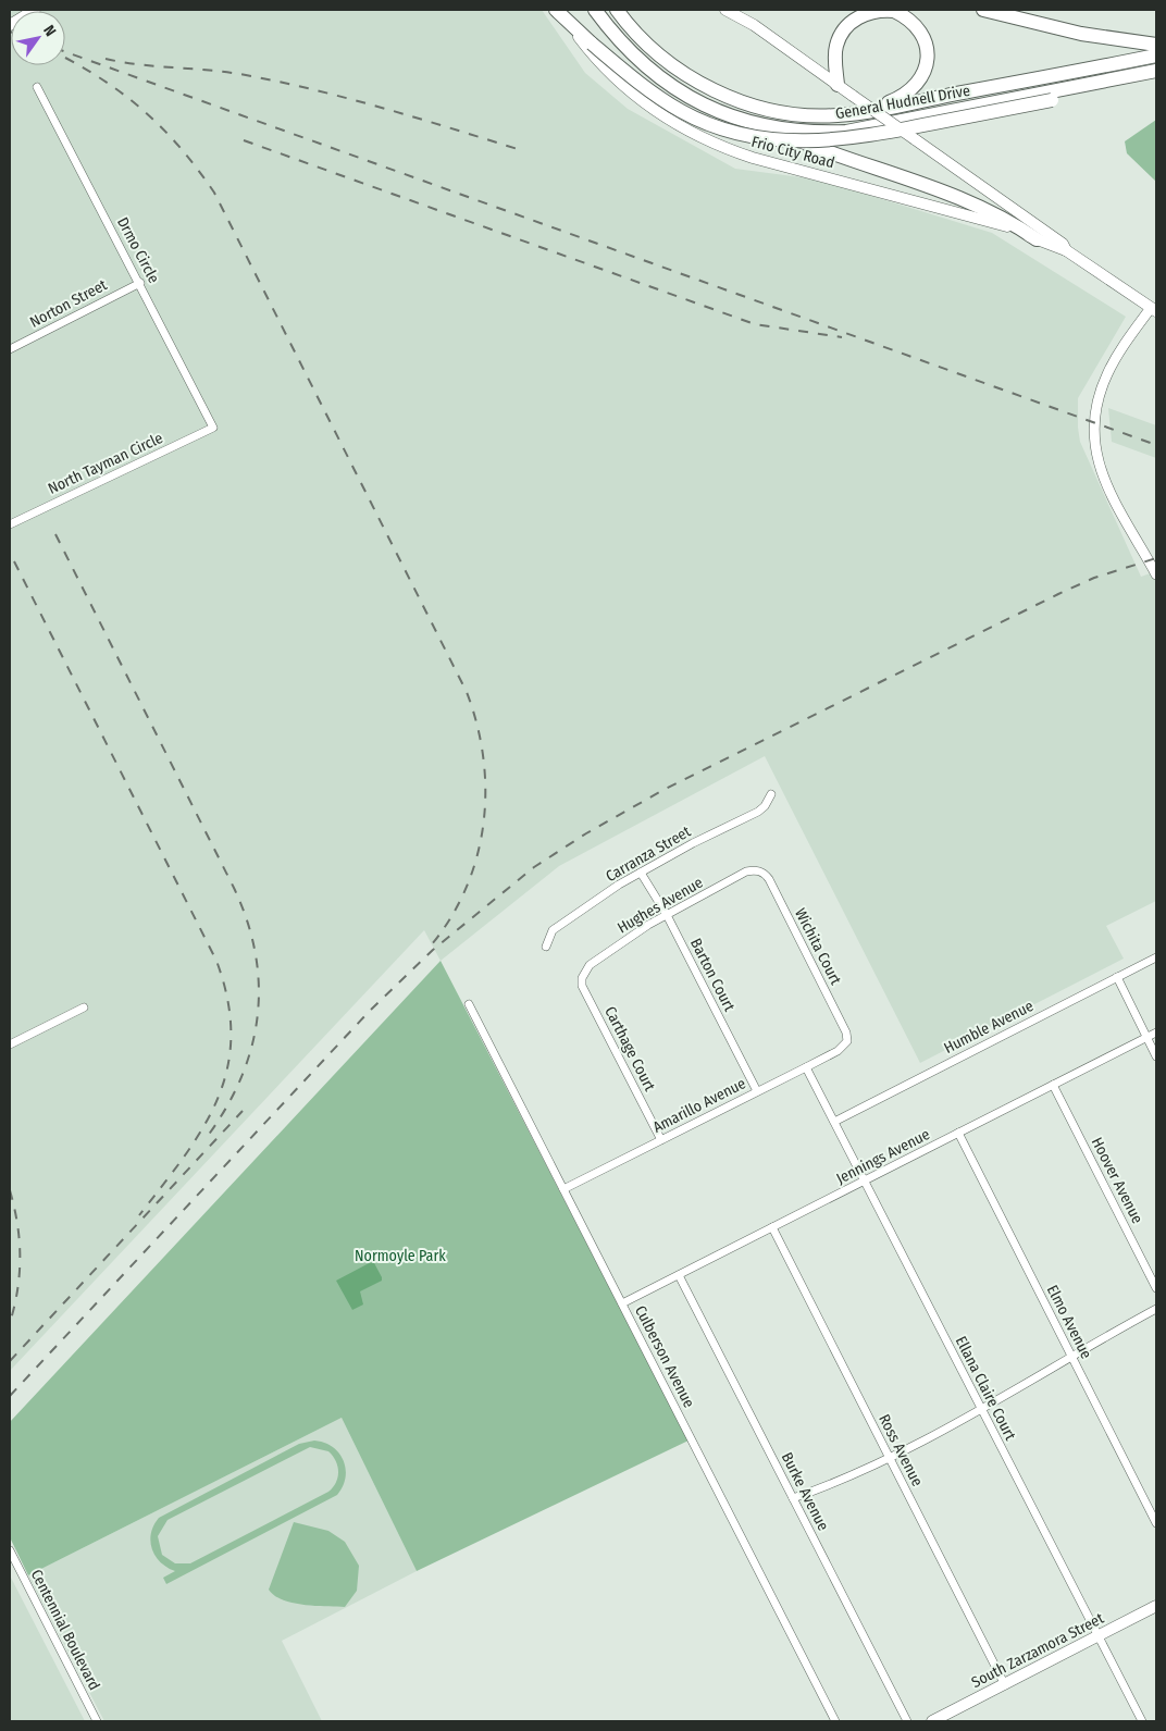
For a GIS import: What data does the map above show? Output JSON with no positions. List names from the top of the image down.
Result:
{
  "streets": {
    "highway": ["General Hudnell Drive"],
    "main road": ["Frio City Road", "South Zarzamora Street"],
    "street": [
      "Drmo Circle",
      "Norton Street",
      "North Tayman Circle",
      "Carranza Street",
      "Hughes Avenue",
      "Wichita Court",
      "Barton Court",
      "Humble Avenue",
      "Carthage Court",
      "Amarillo Avenue",
      "Jennings Avenue",
      "Hoover Avenue",
      "Elmo Avenue",
      "Culberson Avenue",
      "Ellana Claire Court",
      "Ross Avenue",
      "Burke Avenue",
      "Centennial Boulevard"
    ]
  },
  "crossings": [
    ["Drmo Circle", "Norton Street"],
    ["Drmo Circle", "North Tayman Circle"],
    ["Carranza Street", "Barton Court"],
    ["Hughes Avenue", "Wichita Court"],
    ["Hughes Avenue", "Barton Court"],
    ["Hughes Avenue", "Carthage Court"],
    ["Wichita Court", "Amarillo Avenue"],
    ["Barton Court", "Amarillo Avenue"],
    ["Humble Avenue", "Ellana Claire Court"],
    ["Carthage Court", "Amarillo Avenue"],
    ["Amarillo Avenue", "Culberson Avenue"],
    ["Amarillo Avenue", "Ellana Claire Court"],
    ["Jennings Avenue", "Hoover Avenue"],
    ["Jennings Avenue", "Elmo Avenue"],
    ["Jennings Avenue", "Culberson Avenue"],
    ["Jennings Avenue", "Ellana Claire Court"],
    ["Jennings Avenue", "Ross Avenue"],
    ["Jennings Avenue", "Burke Avenue"],
    ["Ellana Claire Court", "South Zarzamora Street"],
    ["Ross Avenue", "South Zarzamora Street"]
  ],
  "parks": ["Normoyle Park"],
  "north": "top right"
}
